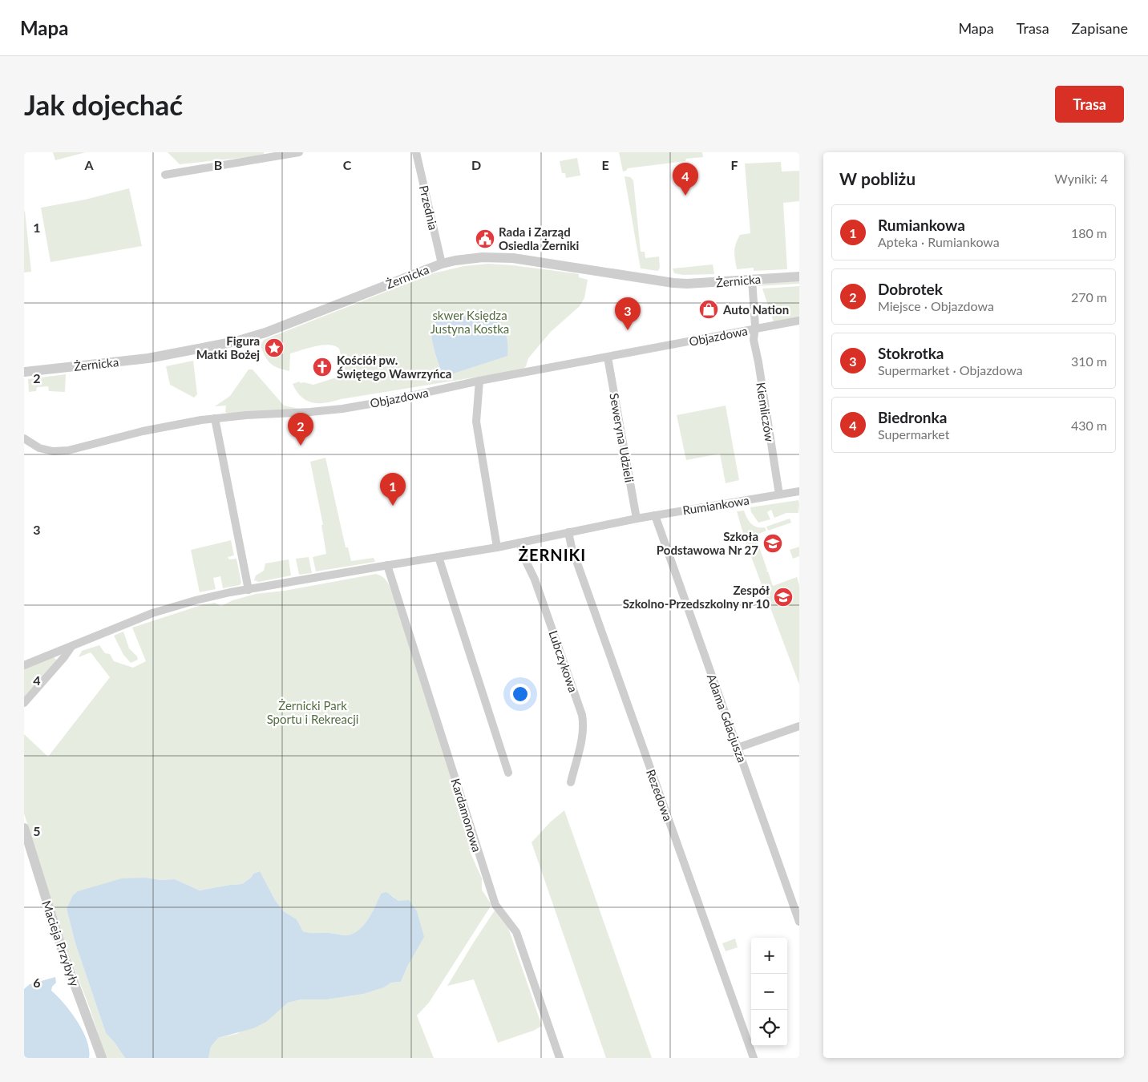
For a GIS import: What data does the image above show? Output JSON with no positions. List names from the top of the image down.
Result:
{
  "streets": {
    "street": [
      "Przednia",
      "Żernicka",
      "Objazdowa",
      "Kiemliczów",
      "Seweryna Udzieli",
      "Rumiankowa",
      "Lubczykowa",
      "Adama Gdacjusza",
      "Rezedowa",
      "Kardamonowa",
      "Macieja Przybyły"
    ]
  },
  "crossings": [
    ["Przednia", "Żernicka"],
    ["Żernicka", "Kiemliczów"],
    ["Objazdowa", "Kiemliczów"],
    ["Objazdowa", "Seweryna Udzieli"],
    ["Kiemliczów", "Rumiankowa"],
    ["Seweryna Udzieli", "Rumiankowa"],
    ["Rumiankowa", "Lubczykowa"],
    ["Rumiankowa", "Adama Gdacjusza"],
    ["Rumiankowa", "Rezedowa"],
    ["Rumiankowa", "Kardamonowa"]
  ],
  "districts": ["ŻERNIKI"],
  "parks": ["skwer Księdza Justyna Kostka", "Żernicki Park Sportu i Rekreacji"],
  "places": {
    "public building": ["Rada i Zarząd Osiedla Żerniki"],
    "shop": ["Auto Nation"],
    "place": ["Figura Matki Bożej"],
    "church": ["Kościół pw. Świętego Wawrzyńca"],
    "school or university": ["Szkoła Podstawowa Nr 27", "Zespół Szkolno-Przedszkolny nr 10"]
  },
  "page": {
    "header": "Mapa",
    "nav": ["Mapa", "Trasa", "Zapisane"],
    "buttons": "Trasa",
    "title": "Jak dojechać",
    "heading": ["W pobliżu", "Wyniki: 4"],
    "pins": [
      "4",
      "3",
      "2",
      "1"
    ],
    "list": [
      {
        "mark": "1",
        "name": "Rumiankowa",
        "note": "Apteka · Rumiankowa",
        "value": "180 m"
      },
      {
        "mark": "2",
        "name": "Dobrotek",
        "note": "Miejsce · Objazdowa",
        "value": "270 m"
      },
      {
        "mark": "3",
        "name": "Stokrotka",
        "note": "Supermarket · Objazdowa",
        "value": "310 m"
      },
      {
        "mark": "4",
        "name": "Biedronka",
        "note": "Supermarket",
        "value": "430 m"
      }
    ],
    "map_buttons": ["+", "−"]
  },
  "grid": {
    "columns": [
      "A",
      "B",
      "C",
      "D",
      "E",
      "F"
    ],
    "rows": [
      "1",
      "2",
      "3",
      "4",
      "5",
      "6"
    ]
  }
}
